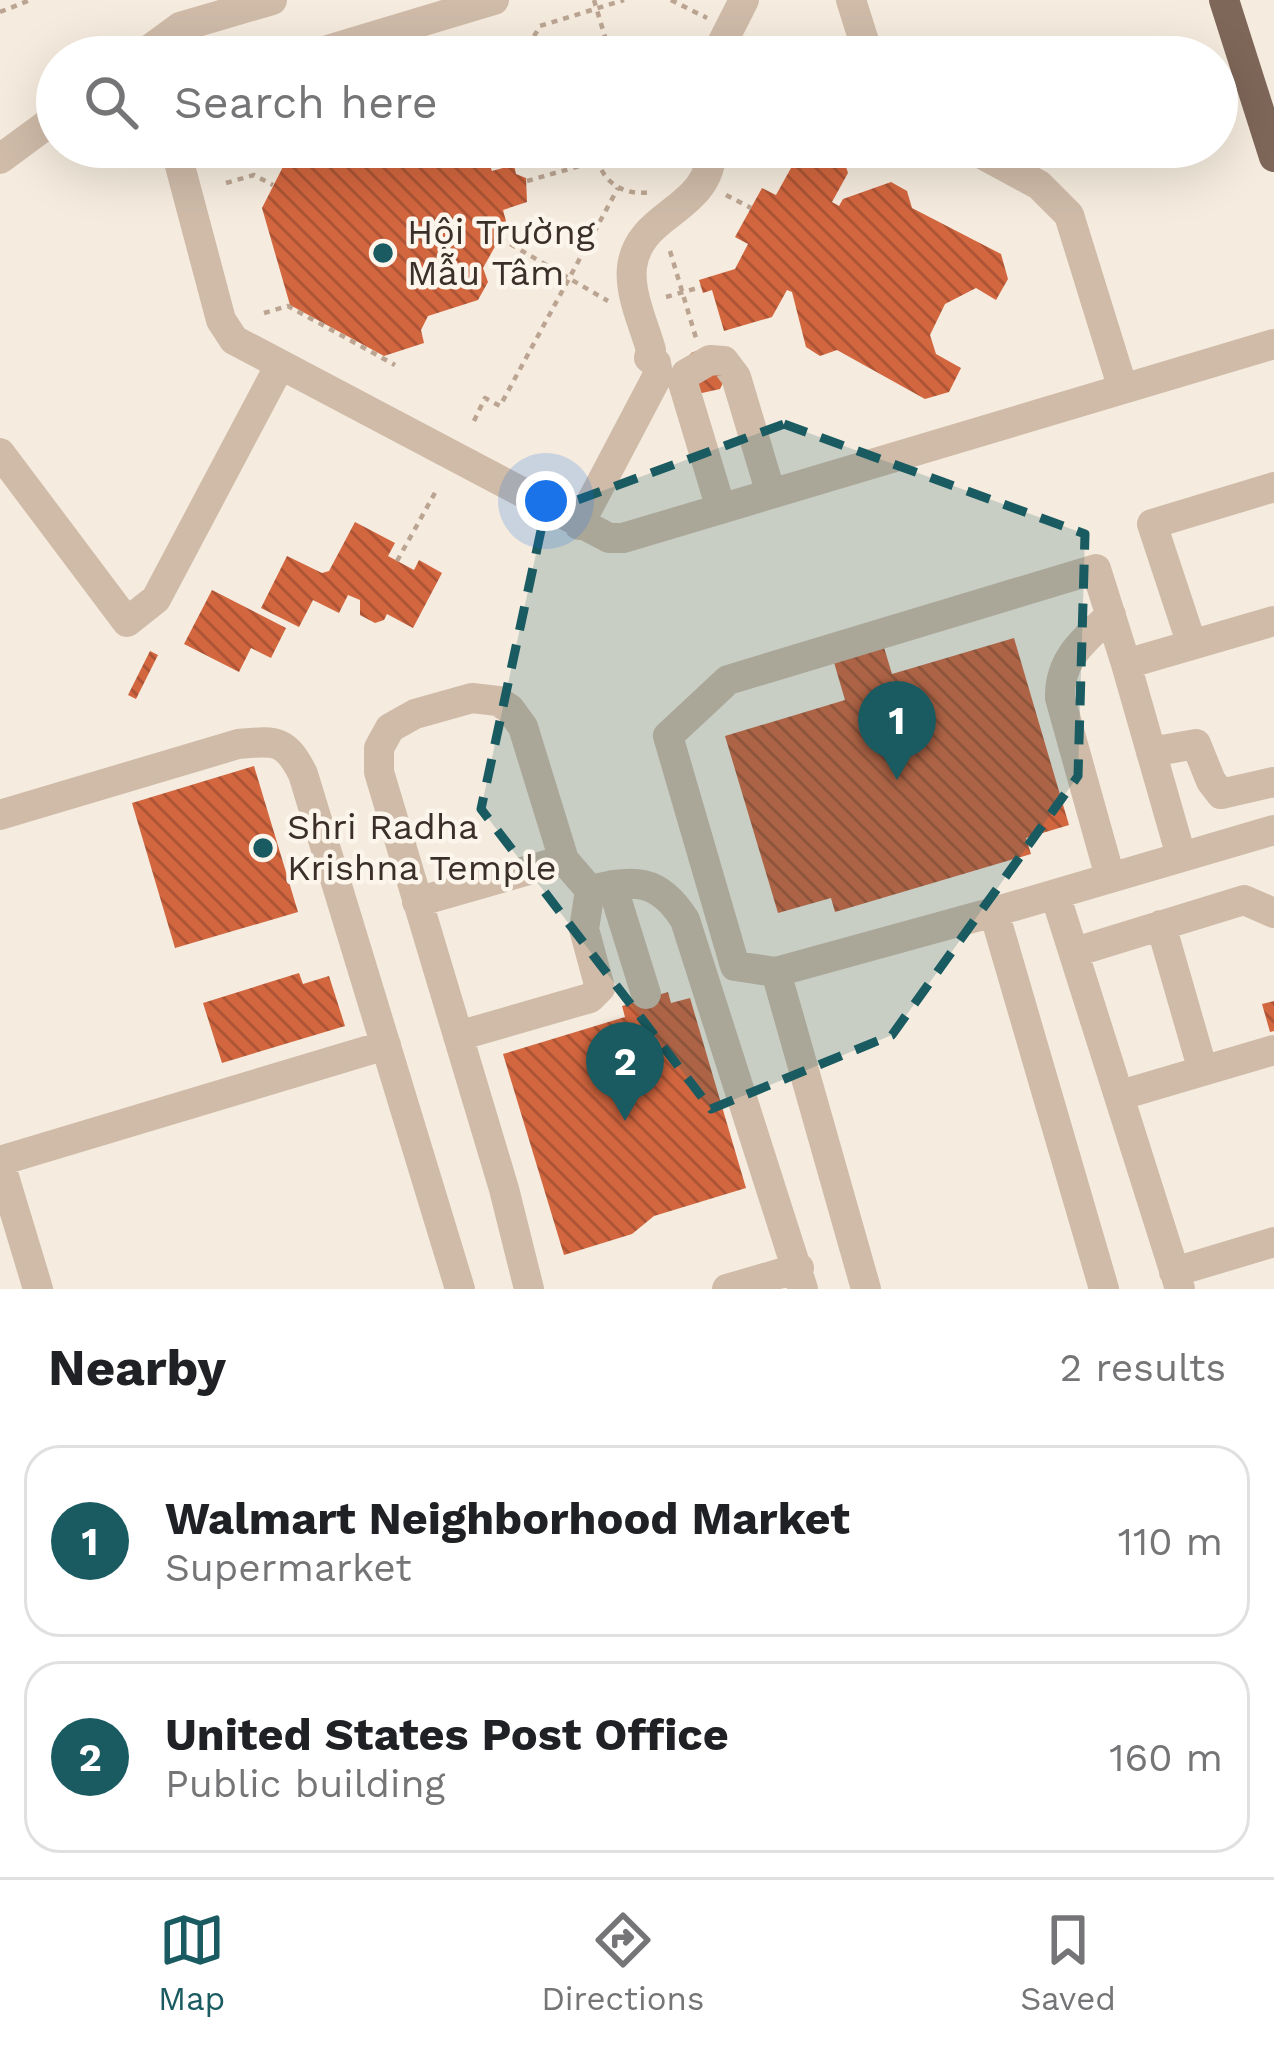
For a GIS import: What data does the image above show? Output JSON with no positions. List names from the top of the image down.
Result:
{
  "places": ["Hội Trường Mẫu Tâm", "Shri Radha Krishna Temple"],
  "page": {
    "search": "Search here",
    "pins": ["1", "2"],
    "heading": ["Nearby", "2 results"],
    "list": [
      {
        "mark": "1",
        "name": "Walmart Neighborhood Market",
        "note": "Supermarket",
        "value": "110 m"
      },
      {
        "mark": "2",
        "name": "United States Post Office",
        "note": "Public building",
        "value": "160 m"
      }
    ],
    "nav": ["Map", "Directions", "Saved"]
  }
}
